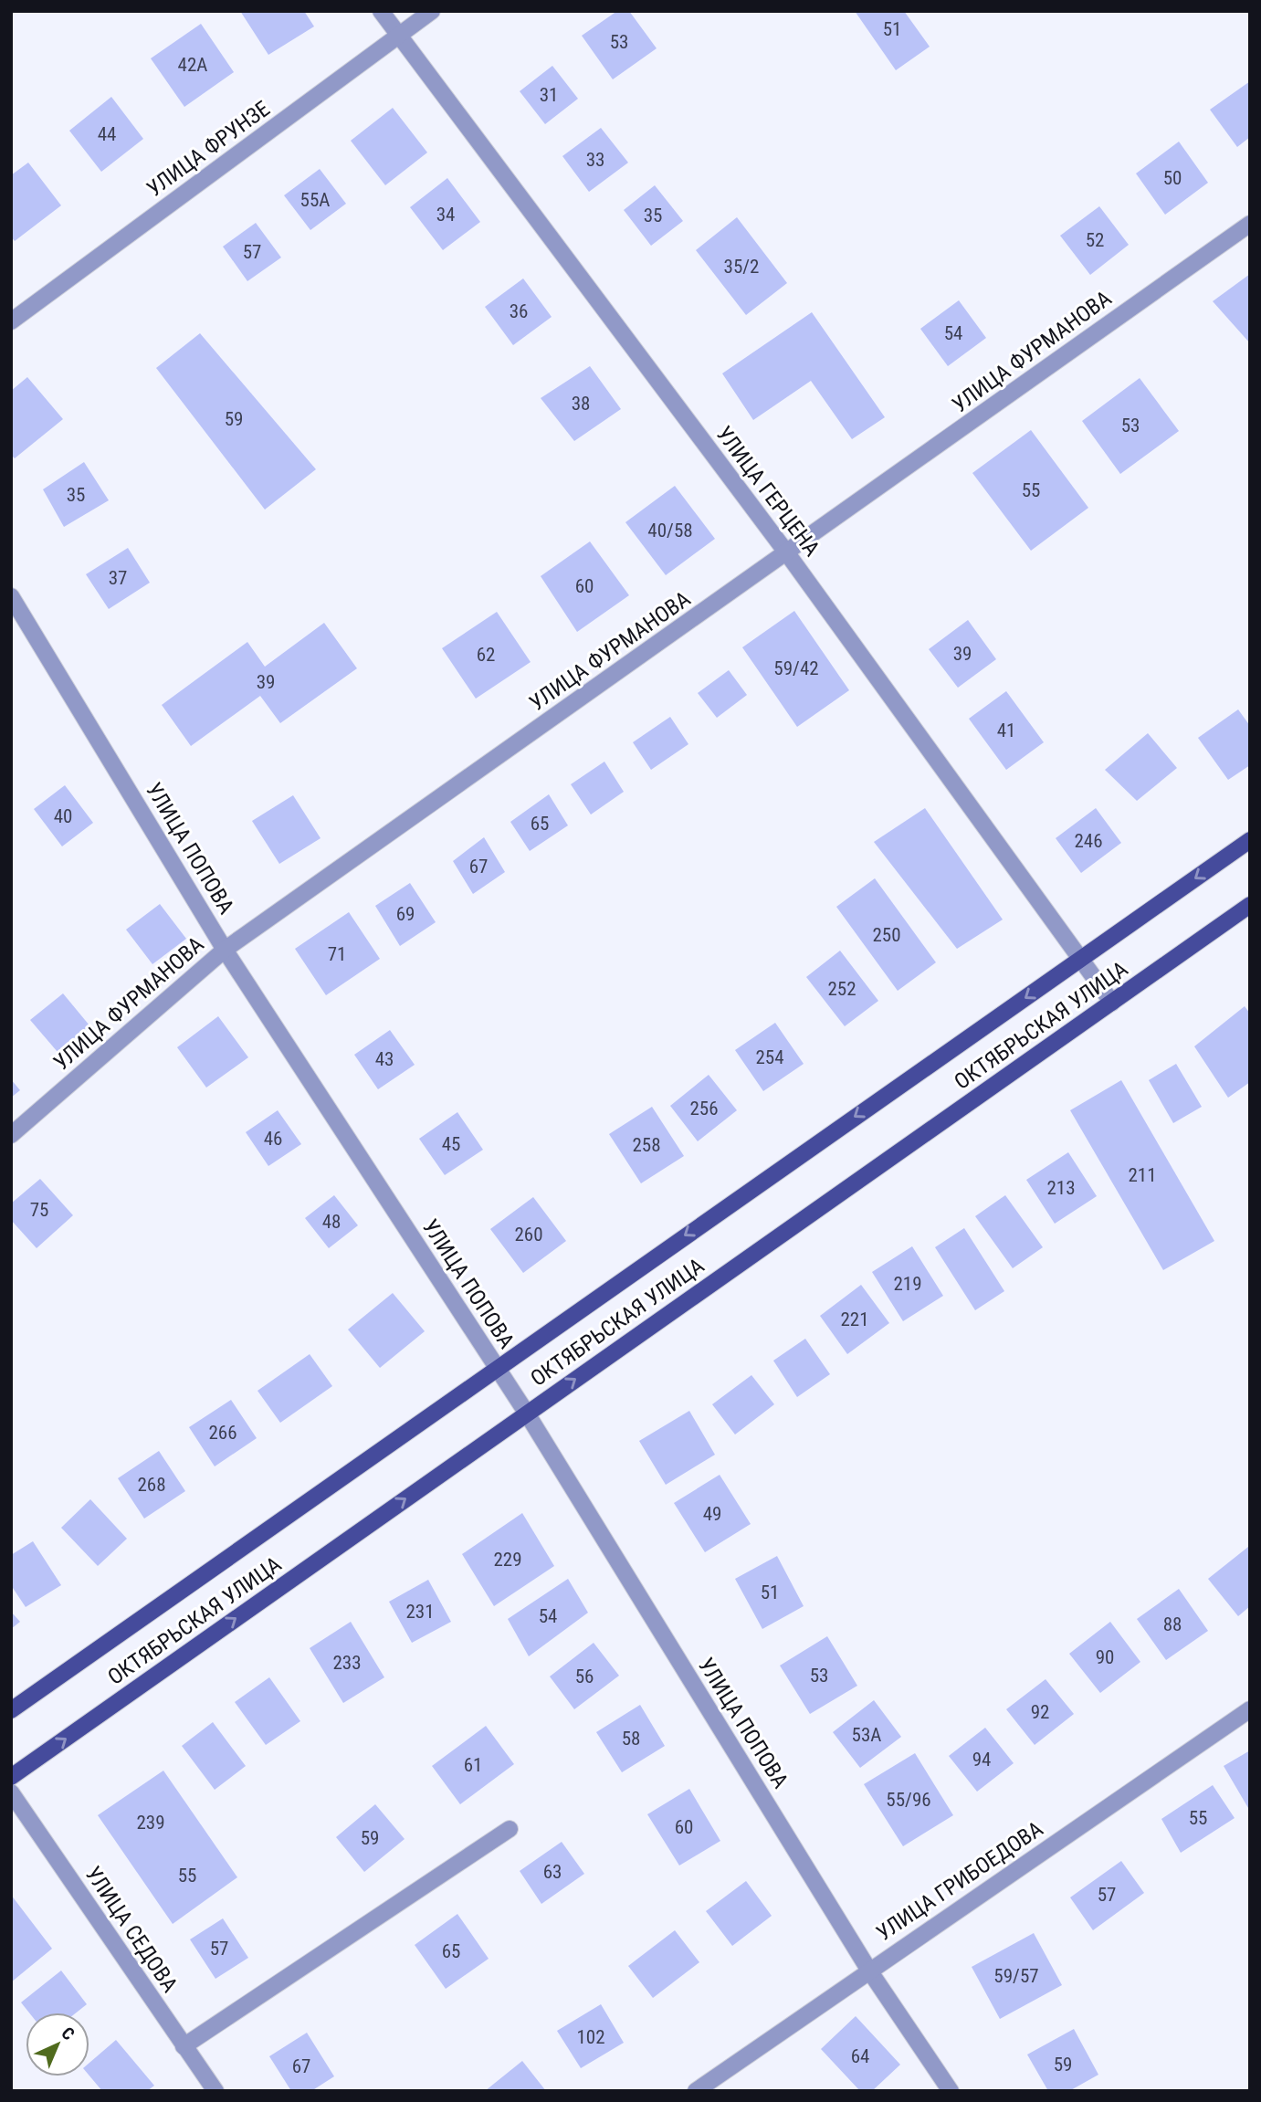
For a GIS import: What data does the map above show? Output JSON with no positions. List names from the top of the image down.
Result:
{
  "streets": {
    "main road": ["ОКТЯБРЬСКАЯ УЛИЦА"],
    "street": [
      "УЛИЦА ФРУНЗЕ",
      "УЛИЦА ФУРМАНОВА",
      "УЛИЦА ГЕРЦЕНА",
      "УЛИЦА ПОПОВА",
      "УЛИЦА ГРИБОЕДОВА",
      "УЛИЦА СЕДОВА"
    ]
  },
  "crossings": [
    ["УЛИЦА ФРУНЗЕ", "УЛИЦА ГЕРЦЕНА"],
    ["УЛИЦА ФУРМАНОВА", "УЛИЦА ГЕРЦЕНА"],
    ["УЛИЦА ФУРМАНОВА", "УЛИЦА ПОПОВА"],
    ["УЛИЦА ГЕРЦЕНА", "ОКТЯБРЬСКАЯ УЛИЦА"],
    ["УЛИЦА ПОПОВА", "ОКТЯБРЬСКАЯ УЛИЦА"],
    ["УЛИЦА ПОПОВА", "УЛИЦА ГРИБОЕДОВА"]
  ],
  "house_numbers": [
    "51",
    "53",
    "42А",
    "31",
    "44",
    "33",
    "50",
    "55А",
    "34",
    "35",
    "52",
    "57",
    "35/2",
    "36",
    "54",
    "38",
    "59",
    "53",
    "55",
    "35",
    "40/58",
    "37",
    "60",
    "39",
    "62",
    "59/42",
    "39",
    "41",
    "40",
    "65",
    "246",
    "67",
    "69",
    "250",
    "71",
    "252",
    "254",
    "43",
    "256",
    "46",
    "45",
    "258",
    "211",
    "213",
    "75",
    "48",
    "260",
    "219",
    "221",
    "266",
    "268",
    "49",
    "229",
    "51",
    "231",
    "54",
    "88",
    "90",
    "233",
    "53",
    "56",
    "92",
    "53А",
    "58",
    "94",
    "61",
    "55/96",
    "55",
    "239",
    "60",
    "59",
    "63",
    "55",
    "57",
    "57",
    "65",
    "59/57",
    "102",
    "64",
    "59",
    "67"
  ],
  "north": "top right"
}
